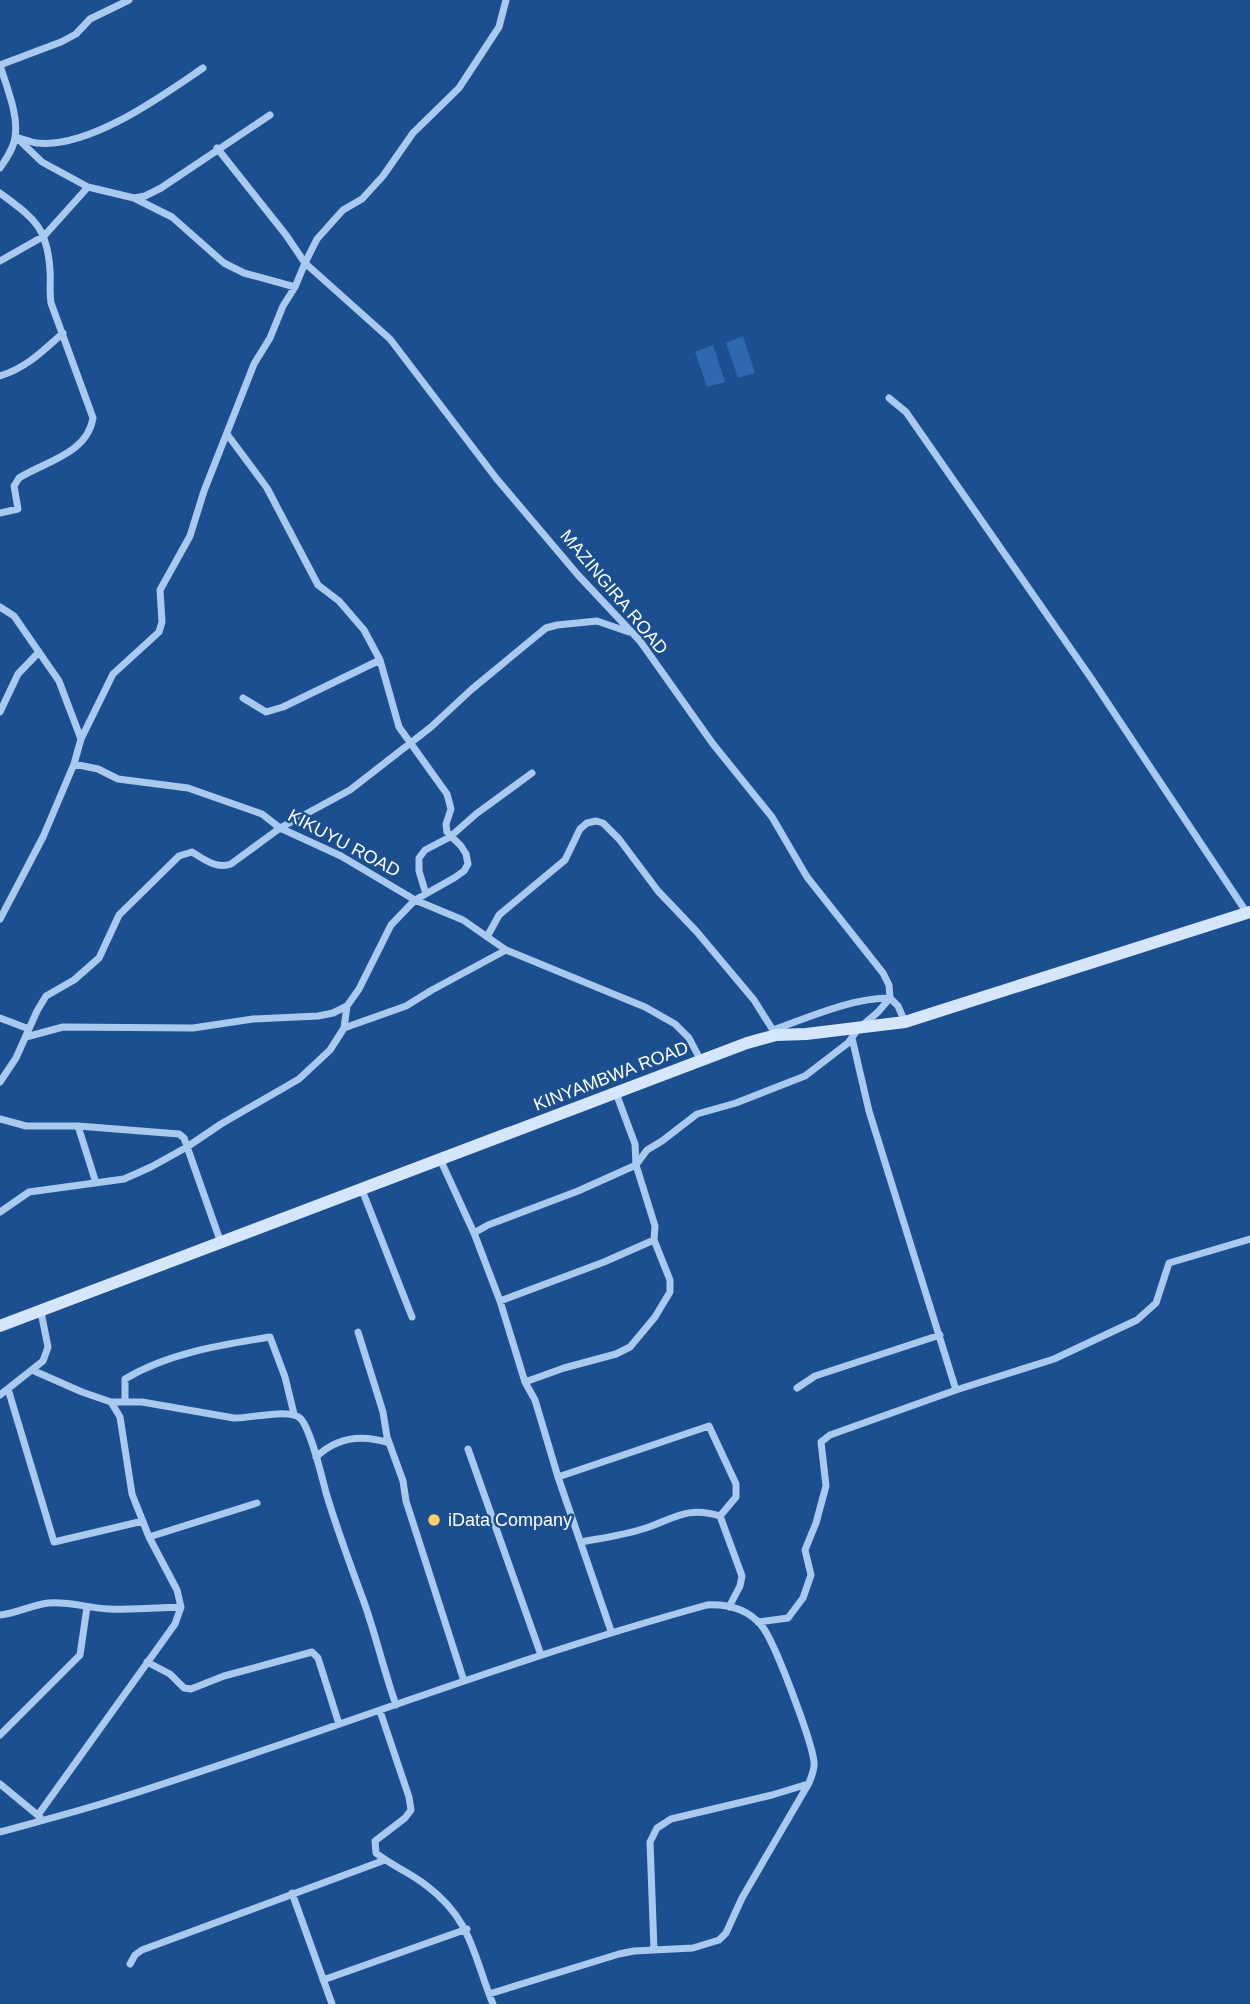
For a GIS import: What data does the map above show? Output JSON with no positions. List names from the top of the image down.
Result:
{
  "streets": {
    "street": ["MAZINGIRA ROAD", "KIKUYU ROAD", "KINYAMBWA ROAD"]
  },
  "crossings": [
    ["MAZINGIRA ROAD", "KINYAMBWA ROAD"],
    ["KIKUYU ROAD", "KINYAMBWA ROAD"]
  ],
  "places": ["iData Company"]
}
